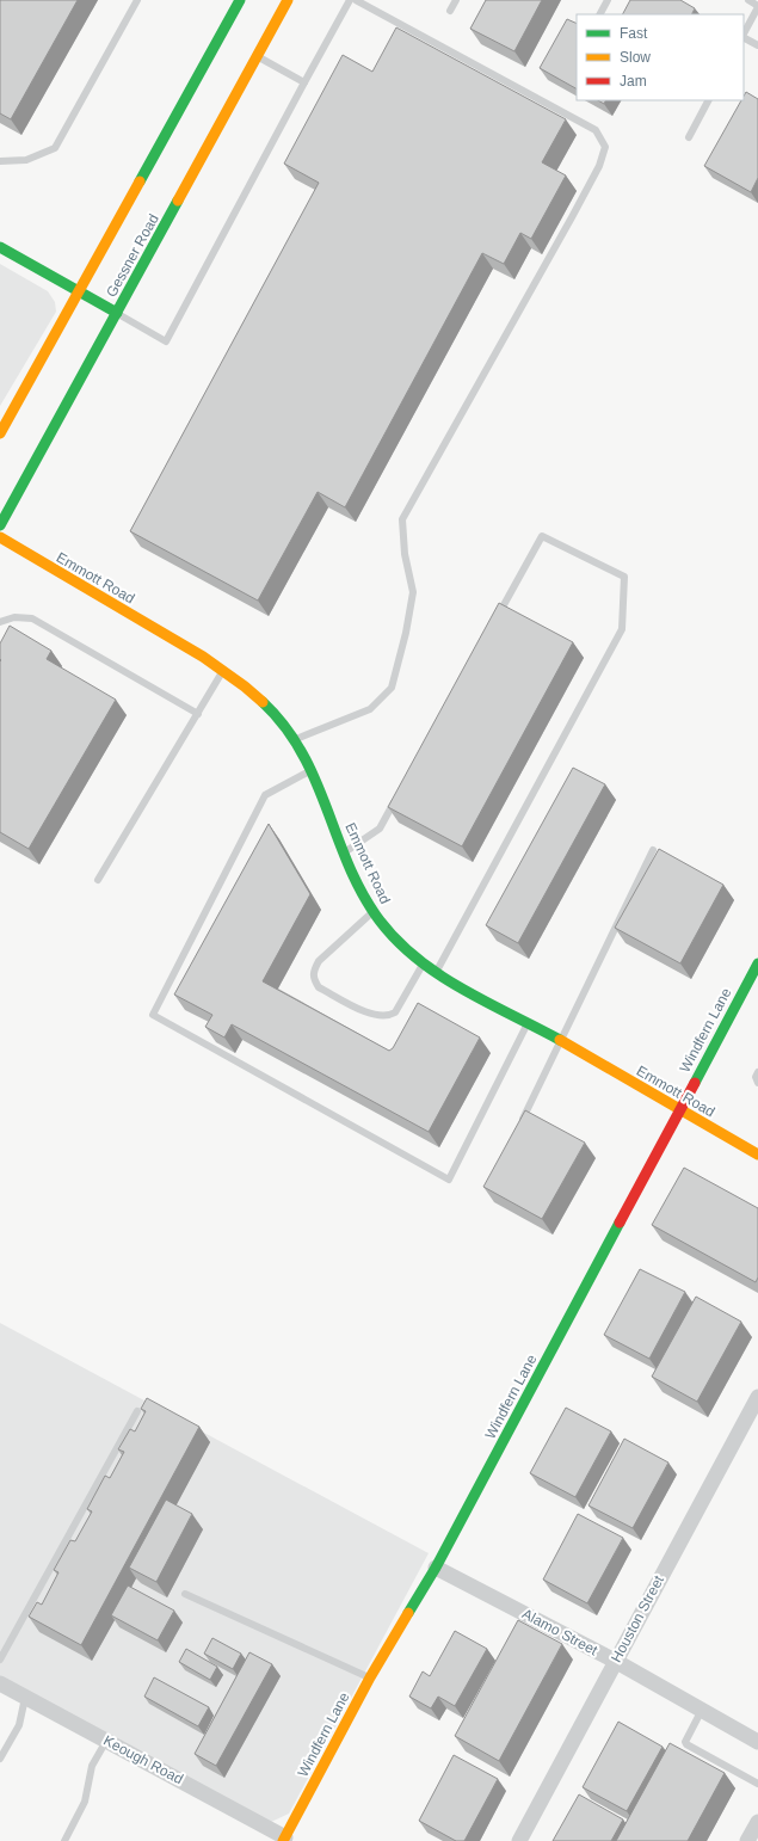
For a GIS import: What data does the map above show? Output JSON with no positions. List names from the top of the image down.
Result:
{
  "streets": {
    "street": [
      "Gessner Road",
      "Emmott Road",
      "Windfern Lane",
      "Houston Street",
      "Alamo Street",
      "Keough Road"
    ]
  },
  "crossings": [
    ["Emmott Road", "Windfern Lane"],
    ["Windfern Lane", "Alamo Street"],
    ["Windfern Lane", "Keough Road"],
    ["Houston Street", "Alamo Street"]
  ],
  "legend": ["Fast", "Slow", "Jam"]
}
